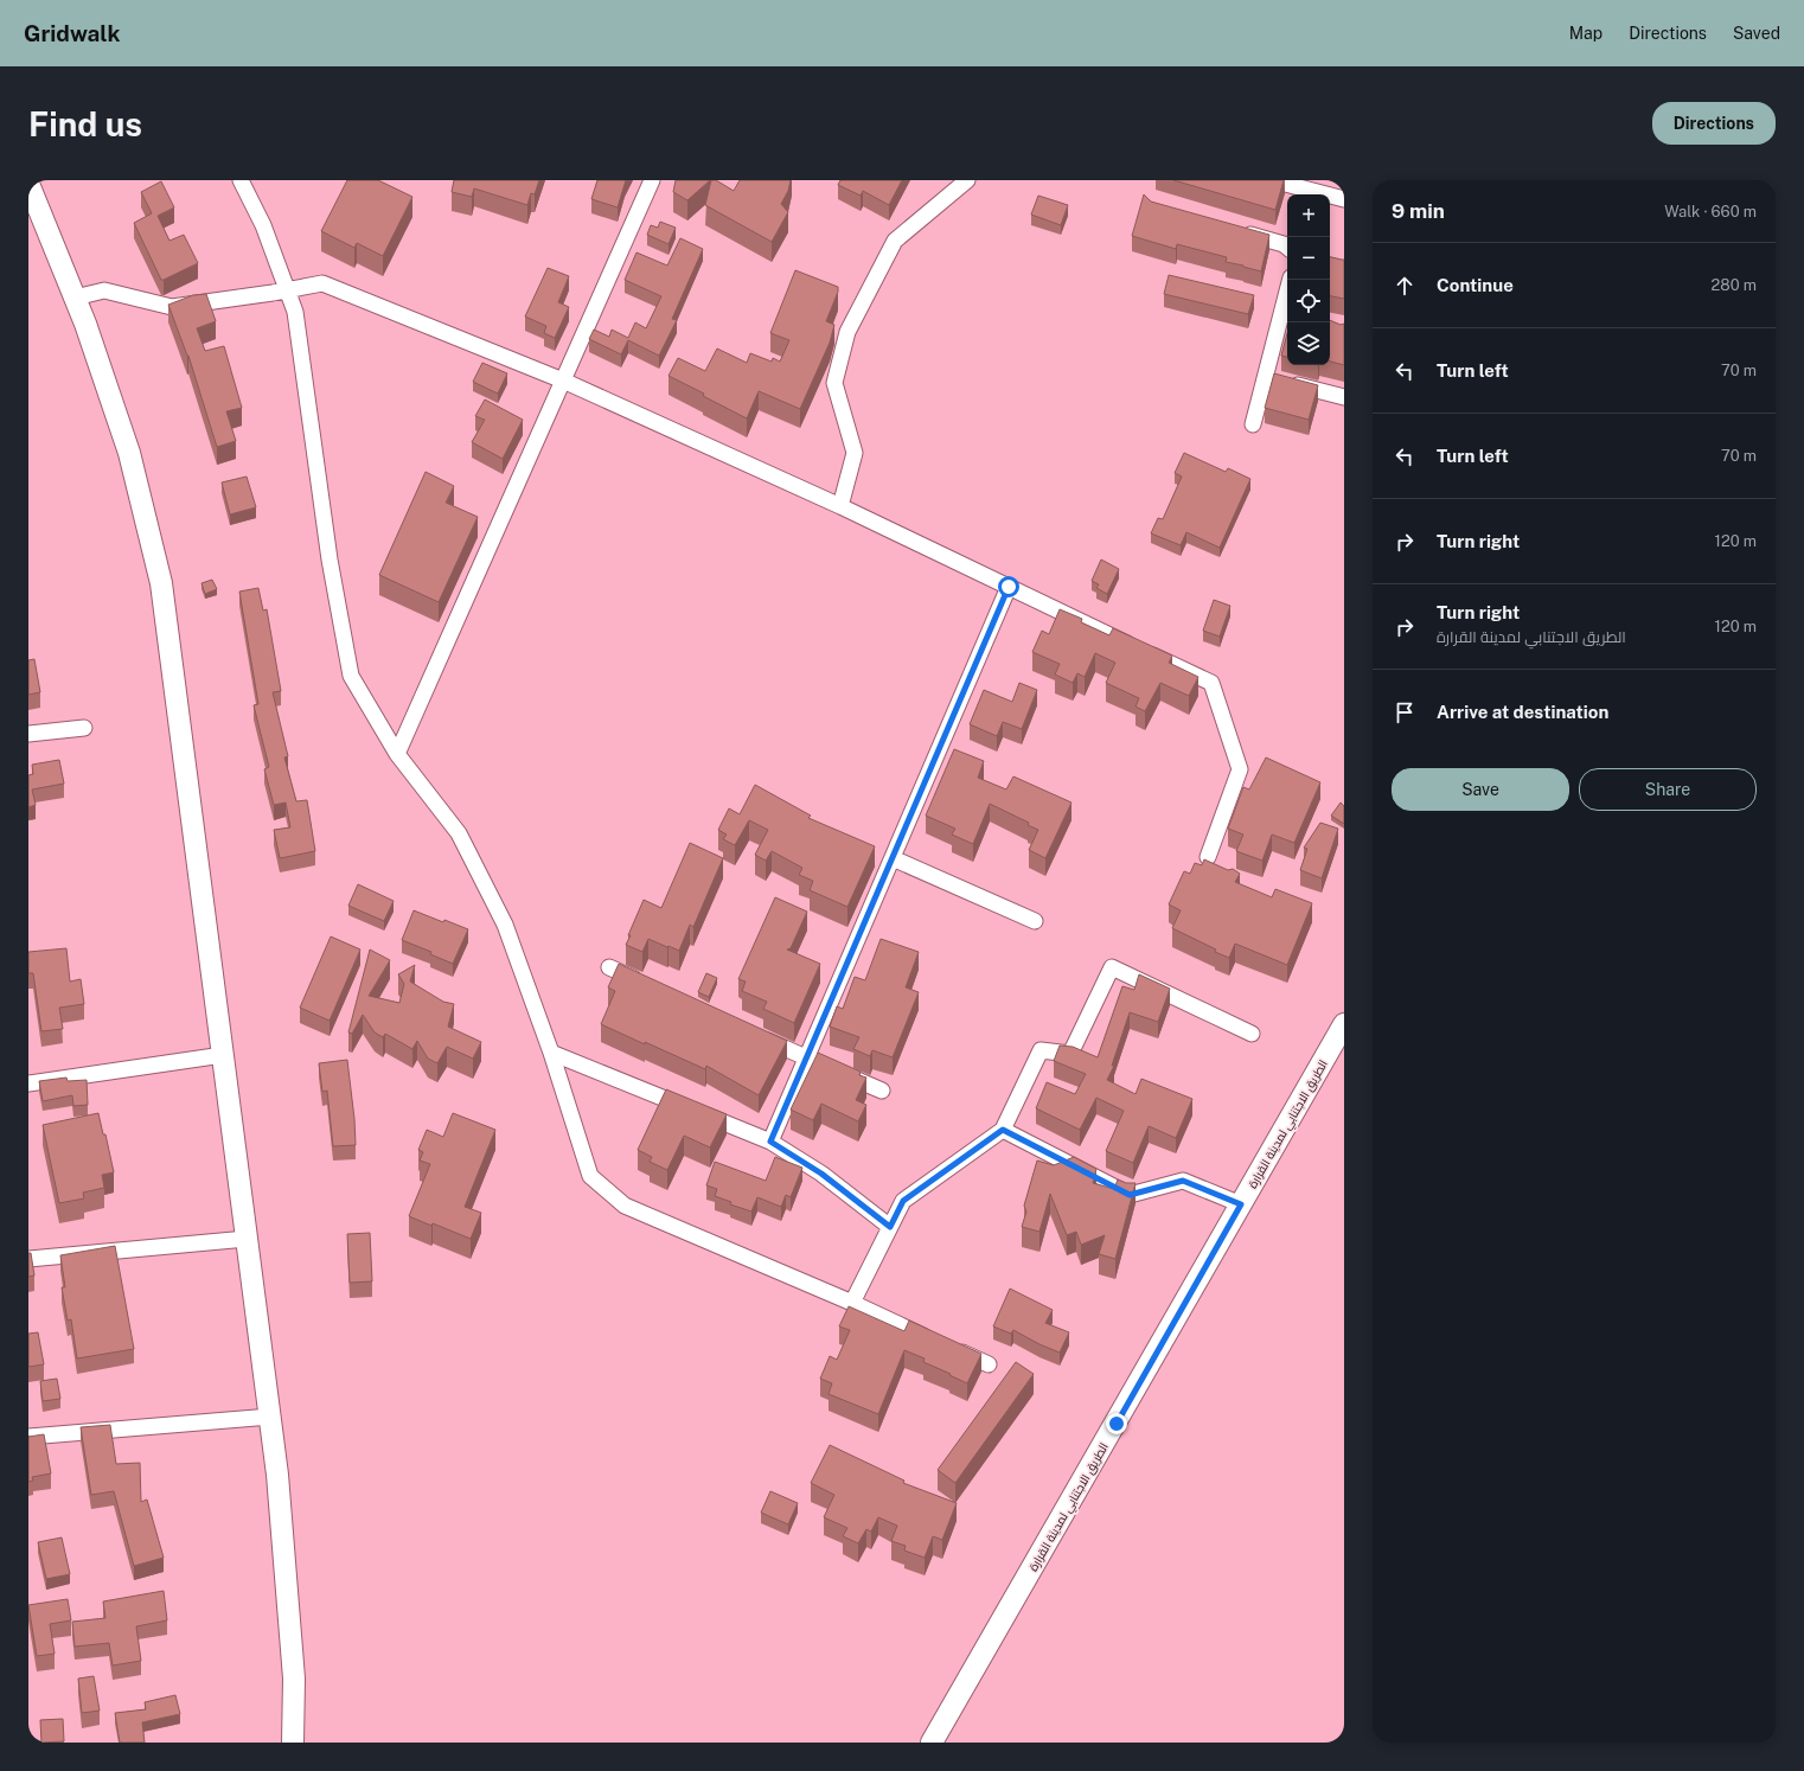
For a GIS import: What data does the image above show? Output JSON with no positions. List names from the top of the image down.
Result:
{
  "streets": {
    "main road": ["الطريق الاجتنابي لمدينة القرارة"]
  },
  "page": {
    "header": "Gridwalk",
    "nav": ["Map", "Directions", "Saved"],
    "buttons": [
      "Directions",
      ["Save", "Share"]
    ],
    "title": "Find us",
    "heading": ["9 min", "Walk · 660 m"],
    "map_buttons": ["+", "−"],
    "list": [
      ["Continue", "280 m"],
      ["Turn left", "70 m"],
      ["Turn left", "70 m"],
      ["Turn right", "120 m"],
      ["Turn right", "الطريق الاجتنابي لمدينة القرارة", "120 m"],
      "Arrive at destination"
    ]
  }
}
